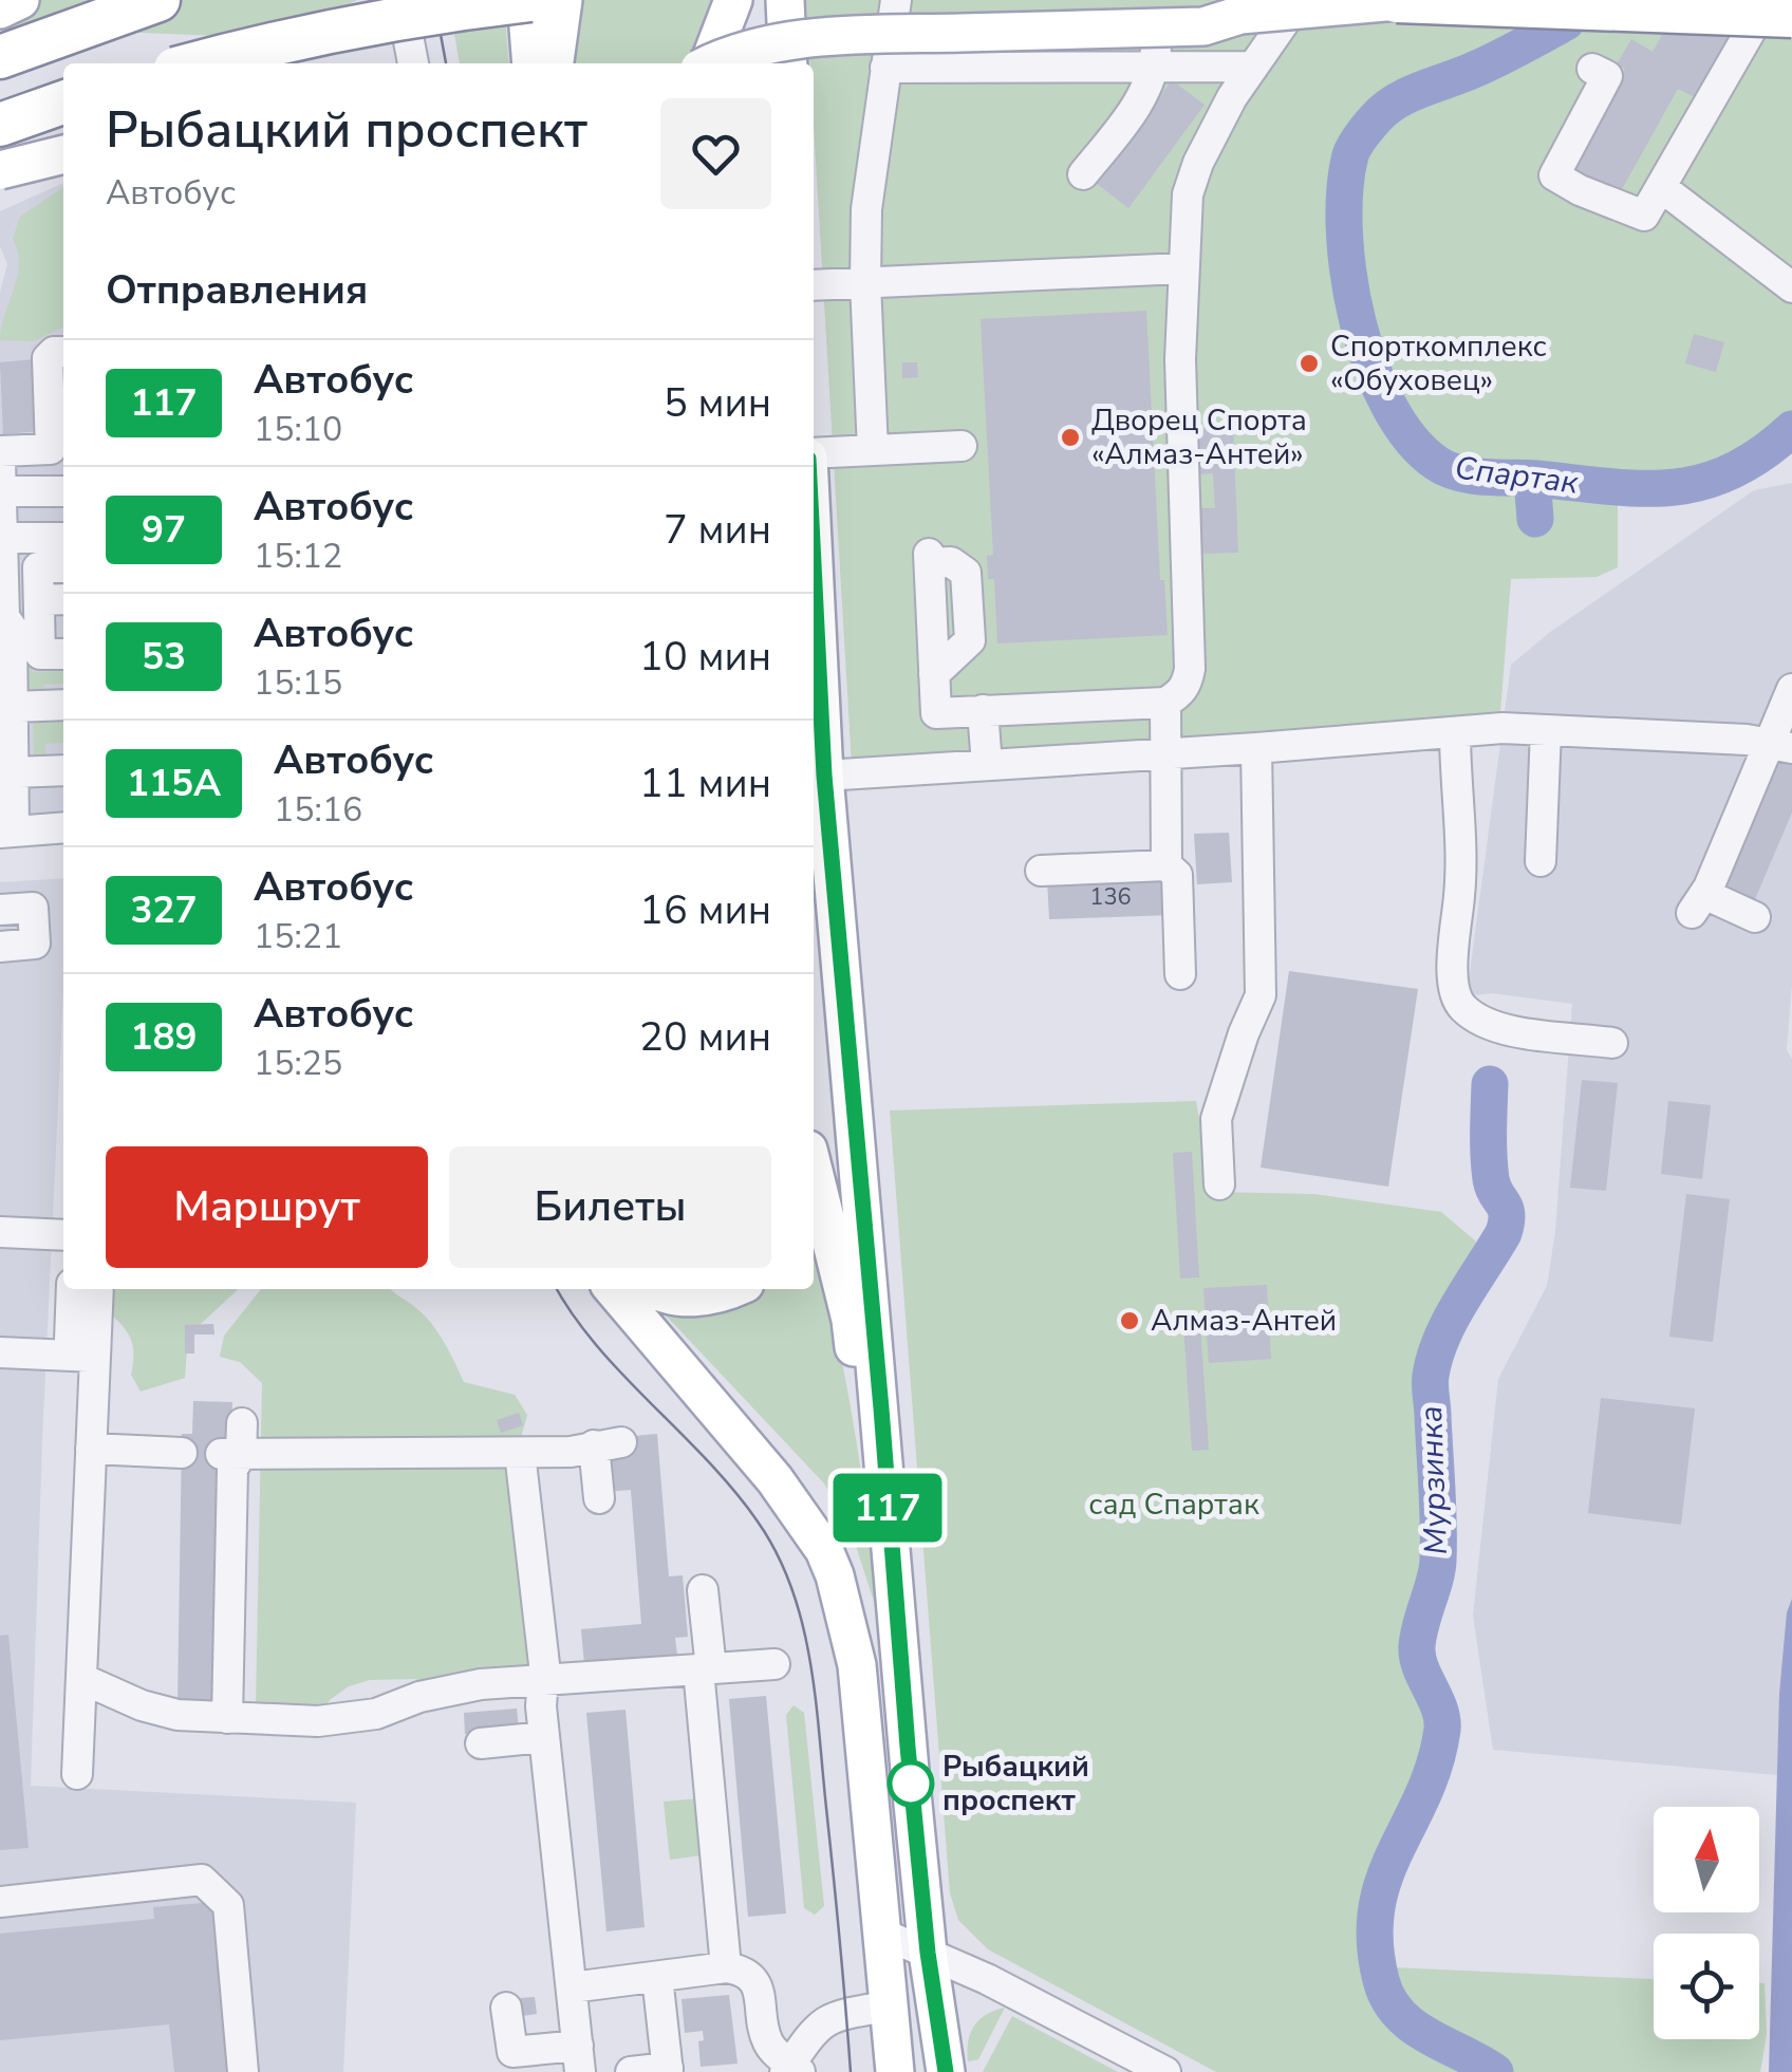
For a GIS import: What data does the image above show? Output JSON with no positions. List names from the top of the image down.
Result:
{
  "water": ["Спартак", "Мурзинка"],
  "parks": ["сад Спартак"],
  "places": [
    "Спорткомплекс «Обуховец»",
    "Дворец Спорта «Алмаз-Антей»",
    "Алмаз-Антей",
    "Рыбацкий проспект"
  ],
  "lines": ["bus line 117"],
  "house_numbers": ["136"],
  "north": "top",
  "page": {
    "on_map": "117",
    "heading": [
      ["Рыбацкий проспект", "Автобус"],
      "Отправления"
    ],
    "list": [
      {
        "mark": "117",
        "name": "Автобус",
        "note": "15:10",
        "value": "5 мин"
      },
      {
        "mark": "97",
        "name": "Автобус",
        "note": "15:12",
        "value": "7 мин"
      },
      {
        "mark": "53",
        "name": "Автобус",
        "note": "15:15",
        "value": "10 мин"
      },
      {
        "mark": "115А",
        "name": "Автобус",
        "note": "15:16",
        "value": "11 мин"
      },
      {
        "mark": "327",
        "name": "Автобус",
        "note": "15:21",
        "value": "16 мин"
      },
      {
        "mark": "189",
        "name": "Автобус",
        "note": "15:25",
        "value": "20 мин"
      }
    ],
    "buttons": ["Маршрут", "Билеты"]
  }
}
